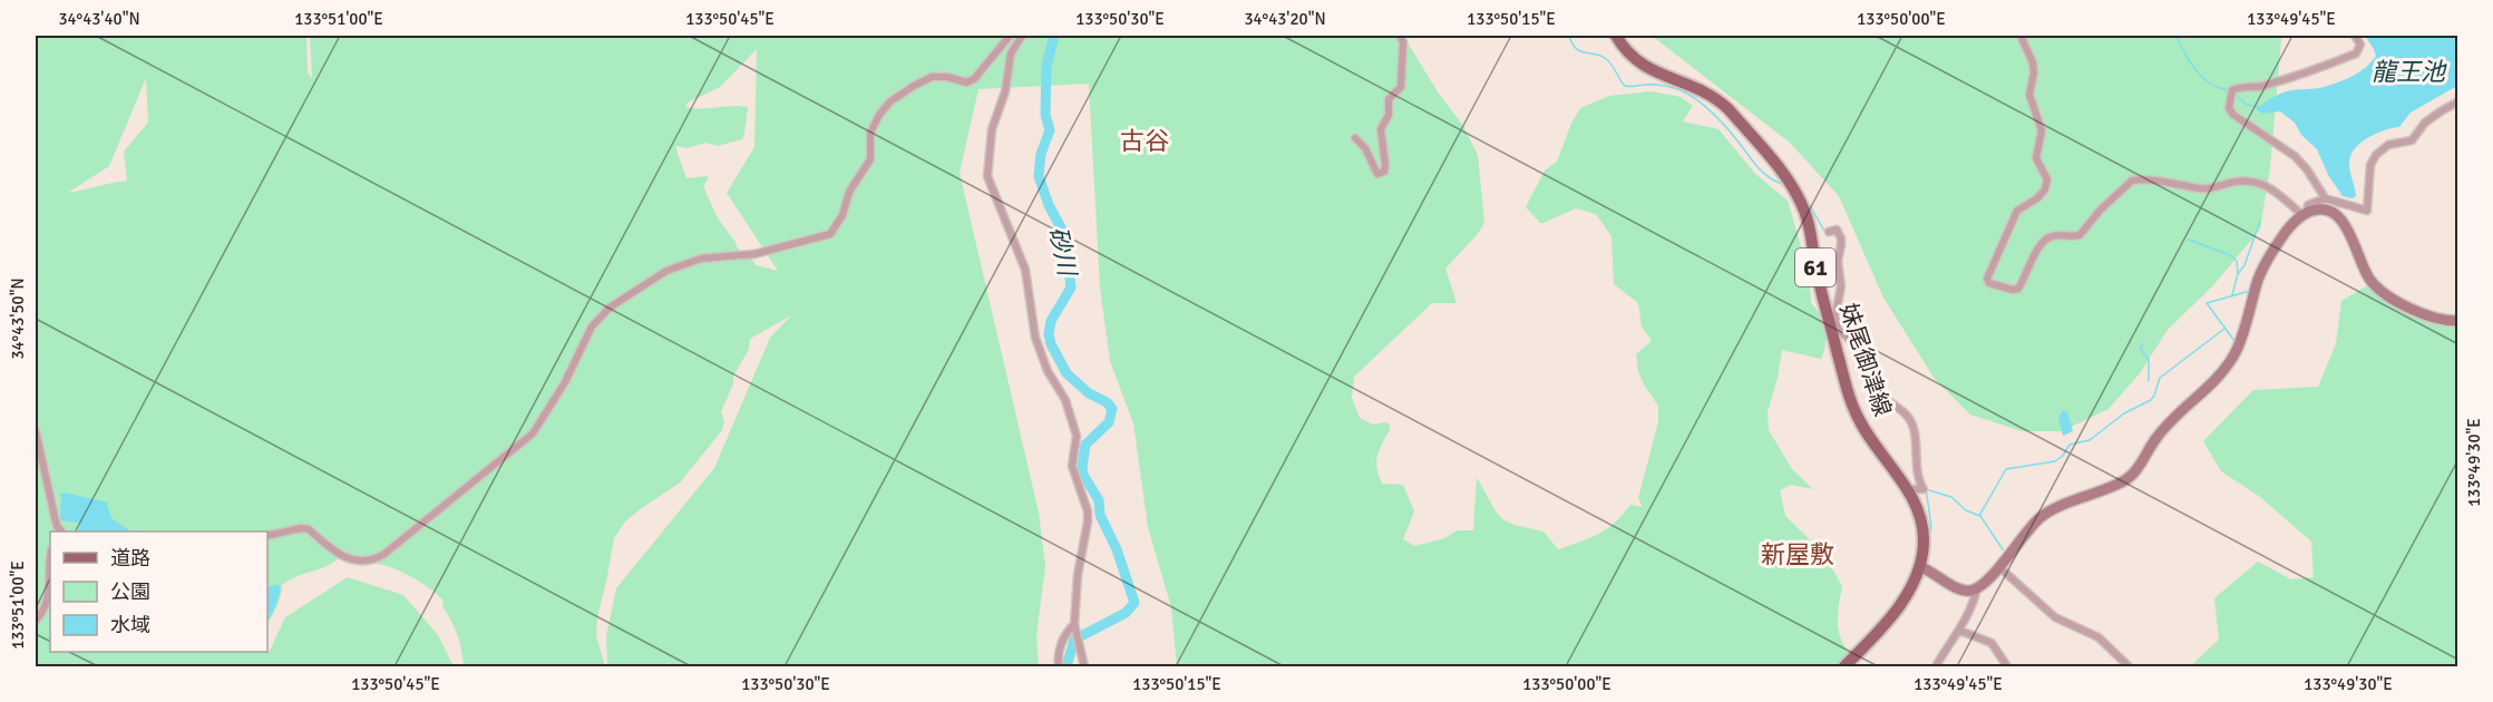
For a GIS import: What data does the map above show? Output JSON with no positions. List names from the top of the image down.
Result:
{
  "streets": {
    "main road": ["61", "妹尾御津線"]
  },
  "districts": ["古谷", "新屋敷"],
  "water": ["龍王池", "砂川"],
  "legend": ["道路", "公園", "水域"],
  "coordinates": [
    "34°43'40\"N",
    "133°51'00\"E",
    "133°50'45\"E",
    "133°50'30\"E",
    "34°43'20\"N",
    "133°50'15\"E",
    "133°50'00\"E",
    "133°49'45\"E",
    "34°43'50\"N",
    "133°49'30\"E"
  ]
}
